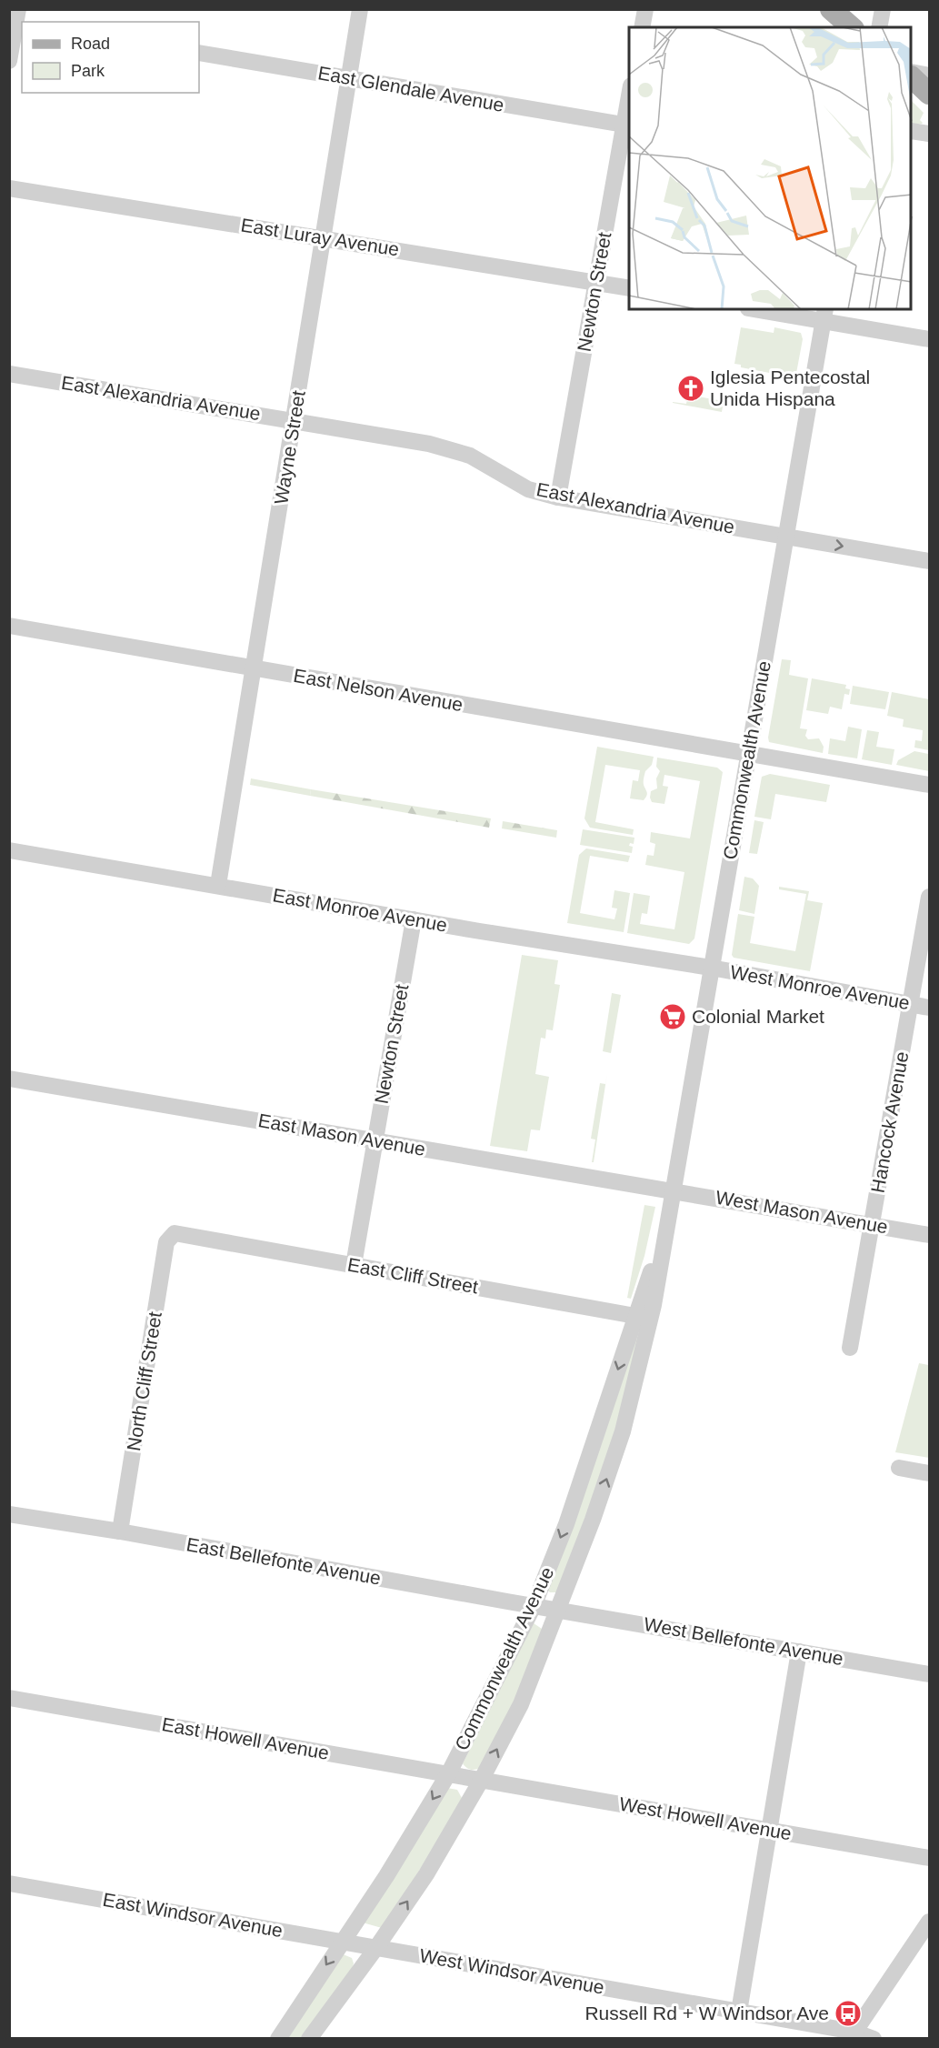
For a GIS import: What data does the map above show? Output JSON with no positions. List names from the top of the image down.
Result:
{
  "streets": {
    "street": [
      "East Glendale Avenue",
      "East Luray Avenue",
      "Newton Street",
      "East Alexandria Avenue",
      "Wayne Street",
      "East Nelson Avenue",
      "Commonwealth Avenue",
      "East Monroe Avenue",
      "West Monroe Avenue",
      "Hancock Avenue",
      "East Mason Avenue",
      "West Mason Avenue",
      "East Cliff Street",
      "North Cliff Street",
      "East Bellefonte Avenue",
      "West Bellefonte Avenue",
      "East Howell Avenue",
      "West Howell Avenue",
      "East Windsor Avenue",
      "West Windsor Avenue"
    ]
  },
  "crossings": [
    ["East Glendale Avenue", "Newton Street"],
    ["East Glendale Avenue", "Wayne Street"],
    ["East Luray Avenue", "Newton Street"],
    ["East Luray Avenue", "Wayne Street"],
    ["Newton Street", "East Alexandria Avenue"],
    ["Newton Street", "East Monroe Avenue"],
    ["Newton Street", "East Mason Avenue"],
    ["Newton Street", "East Cliff Street"],
    ["East Alexandria Avenue", "Wayne Street"],
    ["East Alexandria Avenue", "Commonwealth Avenue"],
    ["Wayne Street", "East Nelson Avenue"],
    ["Wayne Street", "East Monroe Avenue"],
    ["East Nelson Avenue", "Commonwealth Avenue"],
    ["Commonwealth Avenue", "East Monroe Avenue"],
    ["Commonwealth Avenue", "West Monroe Avenue"],
    ["Commonwealth Avenue", "East Mason Avenue"],
    ["Commonwealth Avenue", "West Mason Avenue"],
    ["Commonwealth Avenue", "East Cliff Street"],
    ["Commonwealth Avenue", "East Bellefonte Avenue"],
    ["Commonwealth Avenue", "West Bellefonte Avenue"],
    ["Commonwealth Avenue", "East Howell Avenue"],
    ["Commonwealth Avenue", "West Howell Avenue"],
    ["Commonwealth Avenue", "East Windsor Avenue"],
    ["Commonwealth Avenue", "West Windsor Avenue"],
    ["East Monroe Avenue", "West Monroe Avenue"],
    ["West Monroe Avenue", "Hancock Avenue"],
    ["Hancock Avenue", "West Mason Avenue"],
    ["East Mason Avenue", "West Mason Avenue"],
    ["East Cliff Street", "North Cliff Street"],
    ["North Cliff Street", "East Bellefonte Avenue"],
    ["East Bellefonte Avenue", "West Bellefonte Avenue"],
    ["East Howell Avenue", "West Howell Avenue"],
    ["East Windsor Avenue", "West Windsor Avenue"]
  ],
  "places": {
    "church": ["Iglesia Pentecostal Unida Hispana"],
    "supermarket": ["Colonial Market"],
    "bus stop": ["Russell Rd + W Windsor Ave"]
  },
  "legend": ["Road", "Park"]
}
